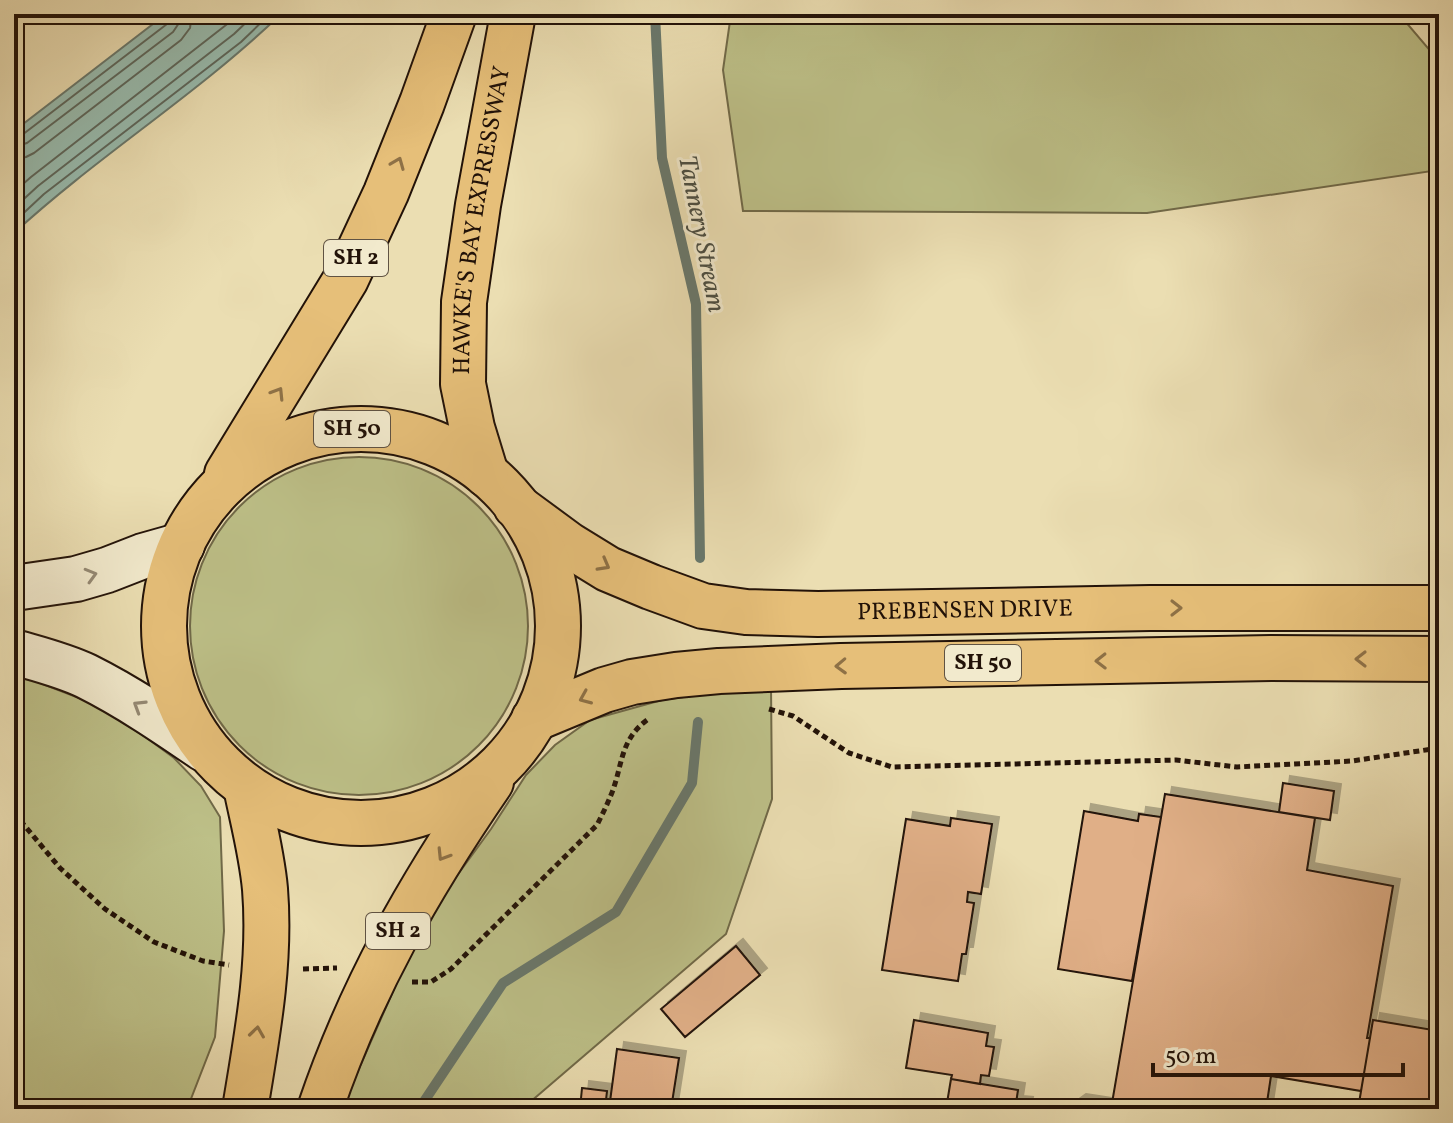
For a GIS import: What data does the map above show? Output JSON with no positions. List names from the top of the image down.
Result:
{
  "streets": {
    "main road": [
      "HAWKE'S BAY EXPRESSWAY",
      "SH 2",
      "SH 50",
      "PREBENSEN DRIVE"
    ]
  },
  "crossings": [
    ["HAWKE'S BAY EXPRESSWAY", "SH 2"],
    ["HAWKE'S BAY EXPRESSWAY", "SH 50"],
    ["SH 2", "SH 50"],
    ["SH 2", "PREBENSEN DRIVE"]
  ],
  "water": ["Tannery Stream"],
  "scale_bar": "50 m"
}
